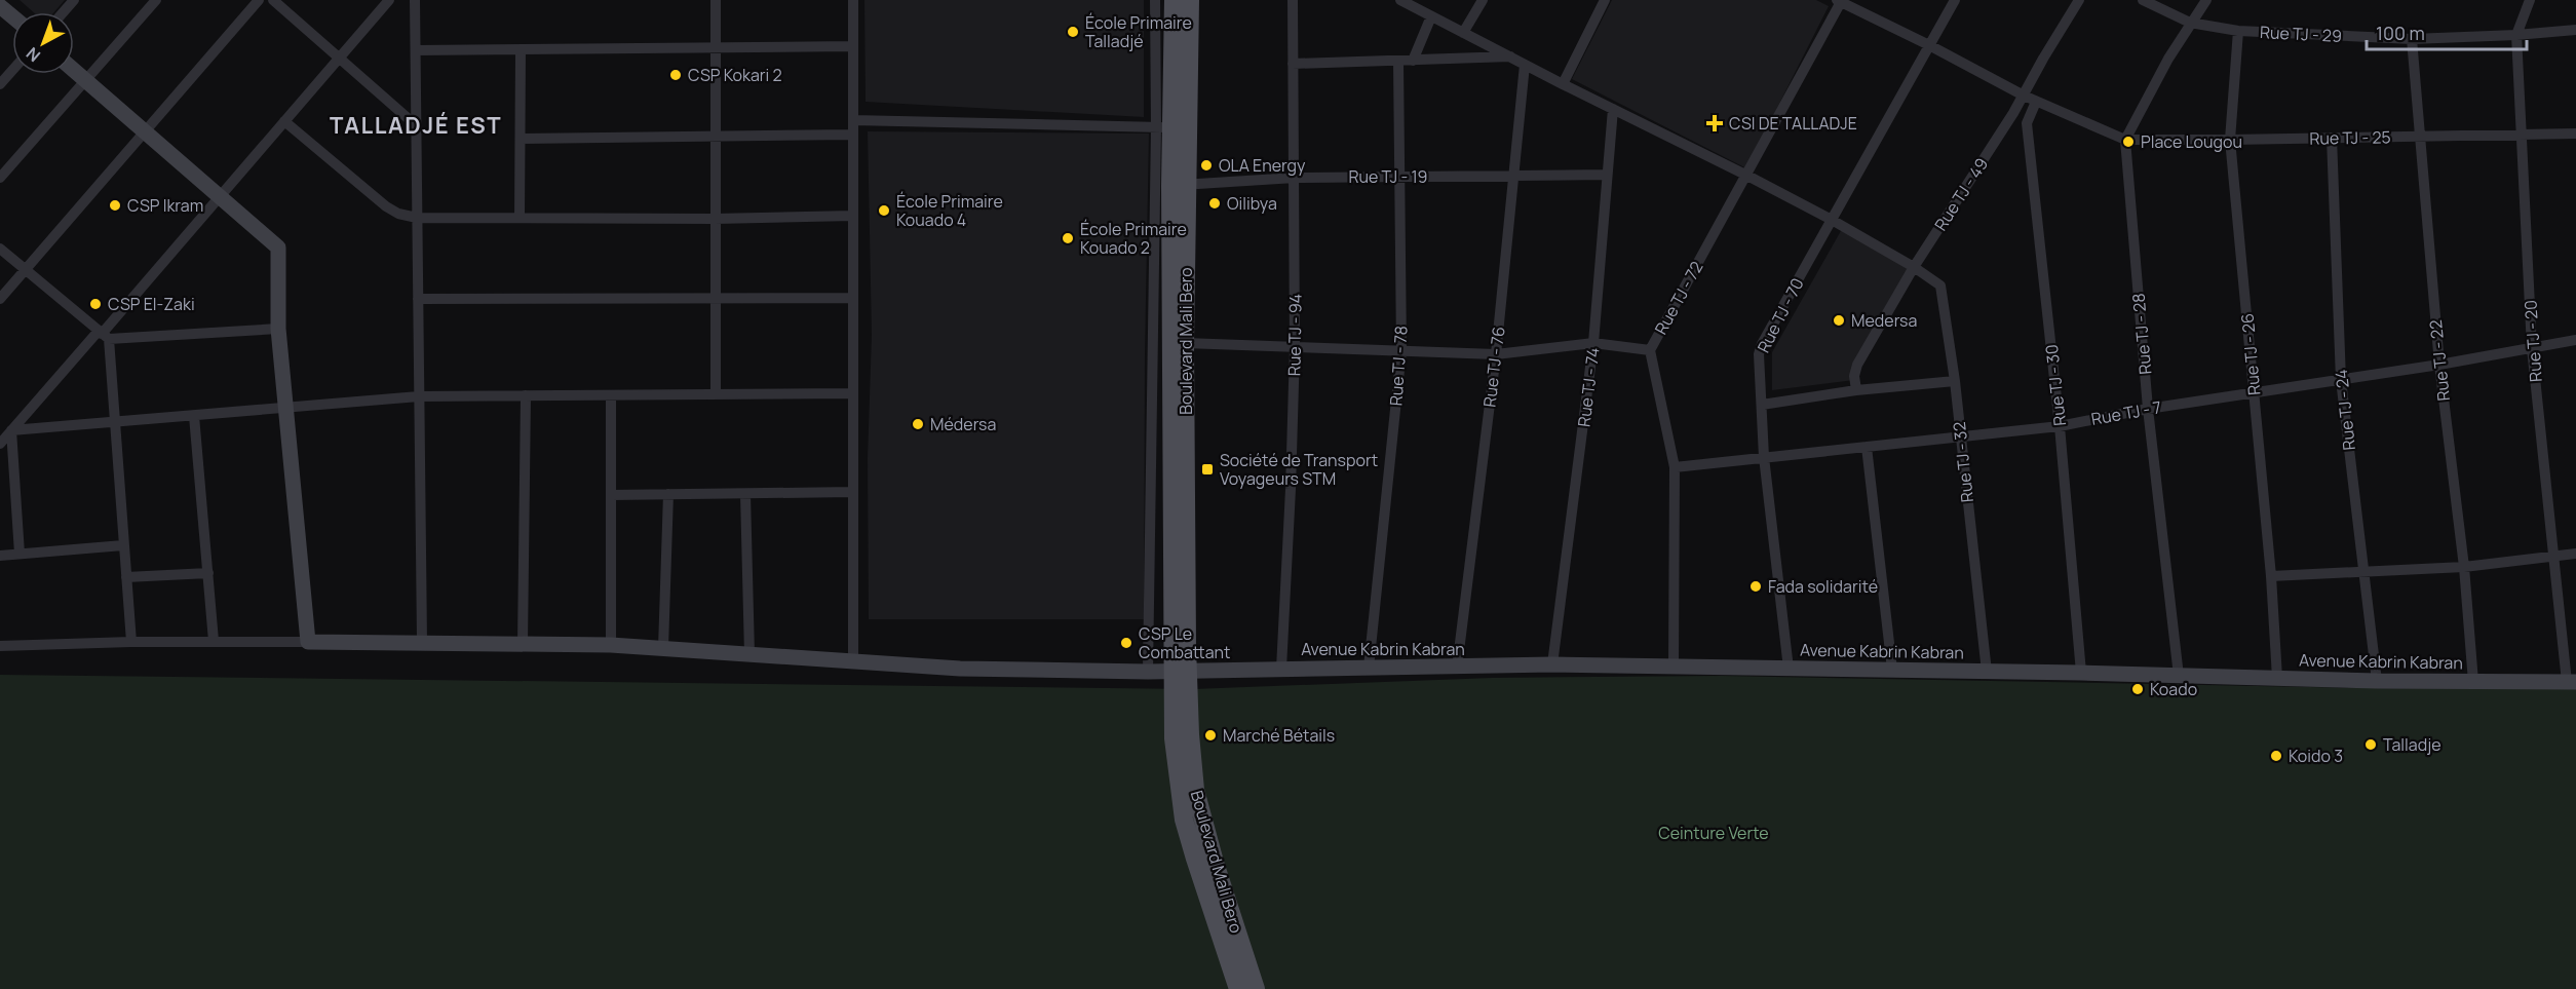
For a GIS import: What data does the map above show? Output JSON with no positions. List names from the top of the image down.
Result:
{
  "streets": {
    "main road": ["Boulevard Mali Bero"],
    "street": [
      "Rue TJ - 29",
      "Rue TJ - 25",
      "Rue TJ - 19",
      "Rue TJ - 49",
      "Rue TJ - 72",
      "Rue TJ - 70",
      "Rue TJ - 28",
      "Rue TJ - 94",
      "Rue TJ - 20",
      "Rue TJ - 26",
      "Rue TJ - 22",
      "Rue TJ - 78",
      "Rue TJ - 76",
      "Rue TJ - 30",
      "Rue TJ - 74",
      "Rue TJ - 24",
      "Rue TJ - 7",
      "Rue TJ - 32",
      "Avenue Kabrin Kabran"
    ]
  },
  "crossings": [
    ["Rue TJ - 29", "Rue TJ - 20"],
    ["Rue TJ - 29", "Rue TJ - 26"],
    ["Rue TJ - 29", "Rue TJ - 22"],
    ["Rue TJ - 25", "Rue TJ - 28"],
    ["Rue TJ - 25", "Rue TJ - 20"],
    ["Rue TJ - 25", "Rue TJ - 26"],
    ["Rue TJ - 25", "Rue TJ - 22"],
    ["Rue TJ - 25", "Rue TJ - 24"],
    ["Rue TJ - 19", "Rue TJ - 94"],
    ["Rue TJ - 19", "Boulevard Mali Bero"],
    ["Rue TJ - 19", "Rue TJ - 78"],
    ["Rue TJ - 19", "Rue TJ - 76"],
    ["Rue TJ - 19", "Rue TJ - 74"],
    ["Rue TJ - 49", "Rue TJ - 32"],
    ["Rue TJ - 72", "Rue TJ - 7"],
    ["Rue TJ - 72", "Rue TJ - 32"],
    ["Rue TJ - 72", "Avenue Kabrin Kabran"],
    ["Rue TJ - 70", "Rue TJ - 7"],
    ["Rue TJ - 70", "Rue TJ - 32"],
    ["Rue TJ - 70", "Avenue Kabrin Kabran"],
    ["Rue TJ - 28", "Rue TJ - 7"],
    ["Rue TJ - 28", "Avenue Kabrin Kabran"],
    ["Rue TJ - 94", "Avenue Kabrin Kabran"],
    ["Rue TJ - 20", "Rue TJ - 7"],
    ["Rue TJ - 20", "Avenue Kabrin Kabran"],
    ["Rue TJ - 26", "Rue TJ - 7"],
    ["Rue TJ - 26", "Avenue Kabrin Kabran"],
    ["Rue TJ - 22", "Rue TJ - 7"],
    ["Rue TJ - 22", "Avenue Kabrin Kabran"],
    ["Rue TJ - 78", "Avenue Kabrin Kabran"],
    ["Rue TJ - 76", "Rue TJ - 32"],
    ["Rue TJ - 76", "Avenue Kabrin Kabran"],
    ["Rue TJ - 30", "Rue TJ - 7"],
    ["Rue TJ - 30", "Avenue Kabrin Kabran"],
    ["Rue TJ - 74", "Rue TJ - 32"],
    ["Rue TJ - 74", "Avenue Kabrin Kabran"],
    ["Rue TJ - 24", "Rue TJ - 7"],
    ["Rue TJ - 24", "Avenue Kabrin Kabran"],
    ["Rue TJ - 7", "Rue TJ - 32"],
    ["Rue TJ - 32", "Avenue Kabrin Kabran"]
  ],
  "districts": ["TALLADJÉ EST"],
  "parks": ["Ceinture Verte"],
  "places": {
    "other": [
      "École Primaire Talladjé",
      "CSP Kokari 2",
      "Place Lougou",
      "OLA Energy",
      "Oilibya",
      "CSP Ikram",
      "École Primaire Kouado 4",
      "École Primaire Kouado 2",
      "CSP El-Zaki",
      "Medersa",
      "Médersa",
      "Fada solidarité",
      "CSP Le Combattant",
      "Koado",
      "Marché Bétails",
      "Talladje",
      "Koido 3"
    ],
    "health": ["CSI DE TALLADJE"],
    "transit": ["Société de Transport Voyageurs STM"]
  },
  "scale_bar": "100 m",
  "north": "bottom left"
}
